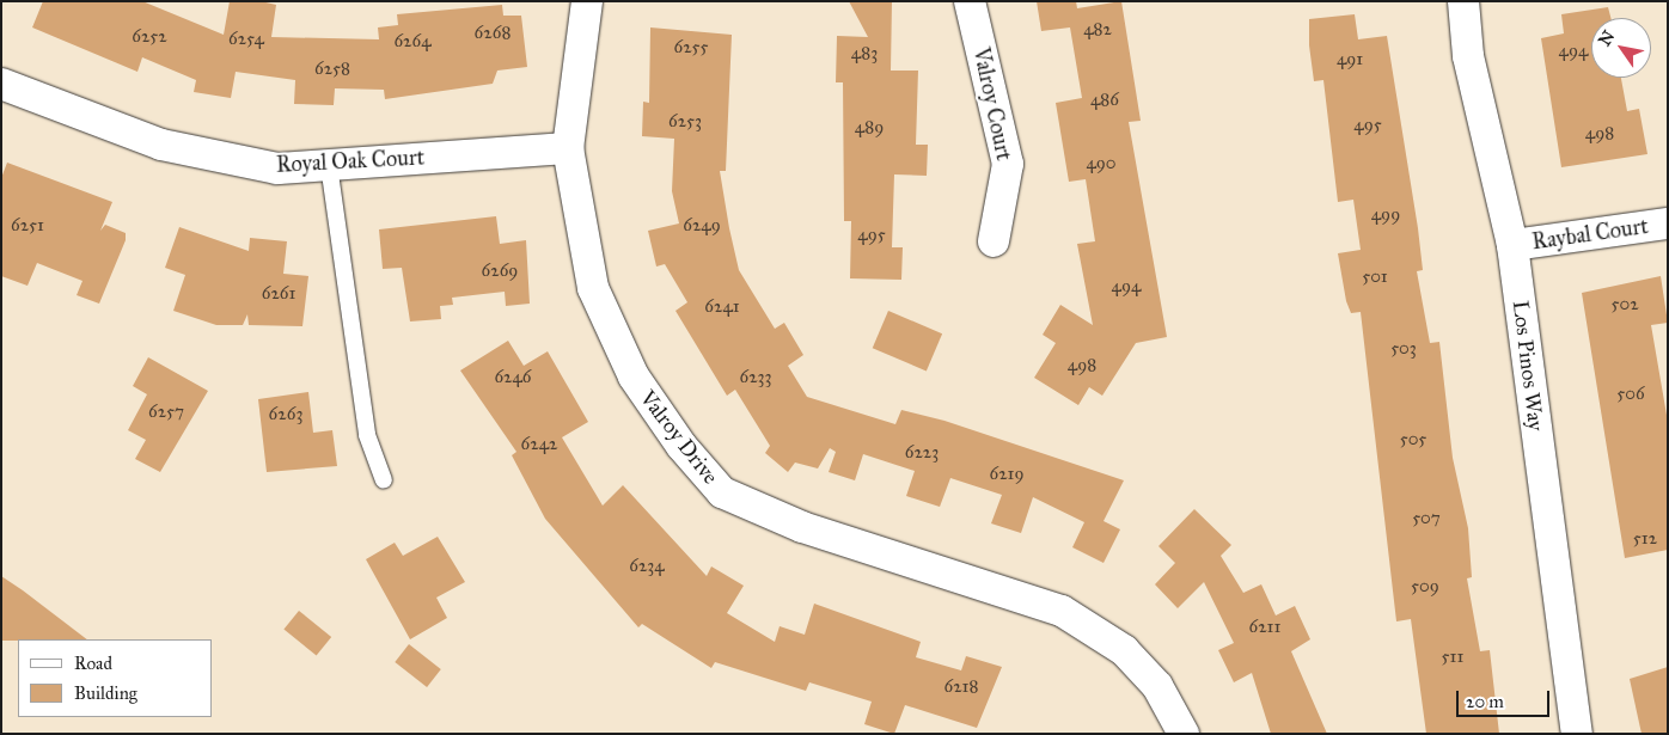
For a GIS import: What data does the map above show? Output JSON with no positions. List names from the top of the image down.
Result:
{
  "streets": {
    "street": [
      "Valroy Court",
      "Royal Oak Court",
      "Raybal Court",
      "Los Pinos Way",
      "Valroy Drive"
    ]
  },
  "crossings": [
    ["Royal Oak Court", "Valroy Drive"],
    ["Raybal Court", "Los Pinos Way"]
  ],
  "house_numbers": [
    "482",
    "6268",
    "6252",
    "6254",
    "6264",
    "6255",
    "494",
    "483",
    "491",
    "6258",
    "486",
    "6253",
    "495",
    "489",
    "498",
    "490",
    "499",
    "6251",
    "6249",
    "495",
    "6269",
    "501",
    "494",
    "6261",
    "502",
    "6241",
    "503",
    "498",
    "6246",
    "6233",
    "506",
    "6257",
    "6263",
    "505",
    "6242",
    "6223",
    "6219",
    "507",
    "512",
    "6234",
    "509",
    "6211",
    "511",
    "6218"
  ],
  "legend": ["Road", "Building"],
  "scale_bar": "20 m",
  "north": "top left"
}
